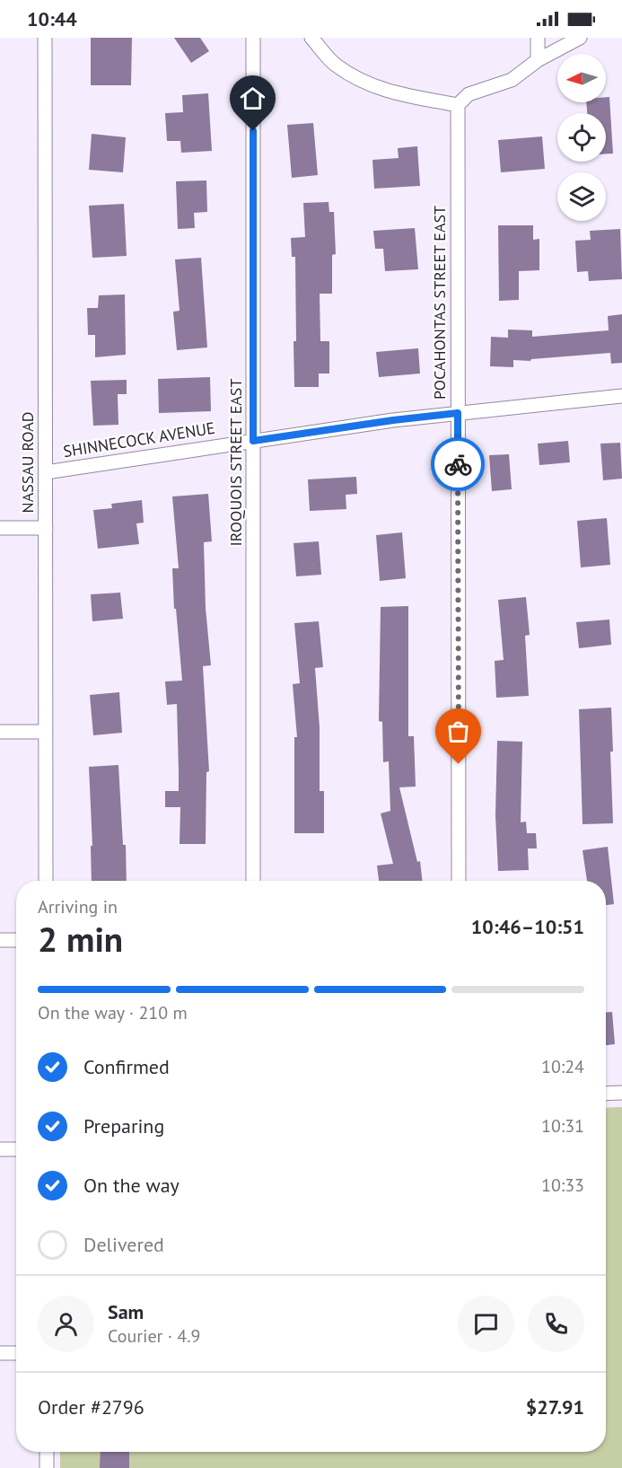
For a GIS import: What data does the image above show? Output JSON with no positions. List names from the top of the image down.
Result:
{
  "streets": {
    "street": [
      "POCAHONTAS STREET EAST",
      "SHINNECOCK AVENUE",
      "NASSAU ROAD",
      "IROQUOIS STREET EAST"
    ]
  },
  "crossings": [
    ["POCAHONTAS STREET EAST", "SHINNECOCK AVENUE"],
    ["SHINNECOCK AVENUE", "NASSAU ROAD"],
    ["SHINNECOCK AVENUE", "IROQUOIS STREET EAST"]
  ],
  "north": "left",
  "page": {
    "status": "10:44",
    "heading": ["2 min", "Arriving in", "10:46–10:51"],
    "panel": [
      "Sam",
      "Courier · 4.9",
      "Order #2796",
      "$27.91"
    ],
    "bar": "On the way · 210 m",
    "list": [
      ["Confirmed", "10:24"],
      ["Preparing", "10:31"],
      ["On the way", "10:33"],
      "Delivered"
    ]
  }
}
